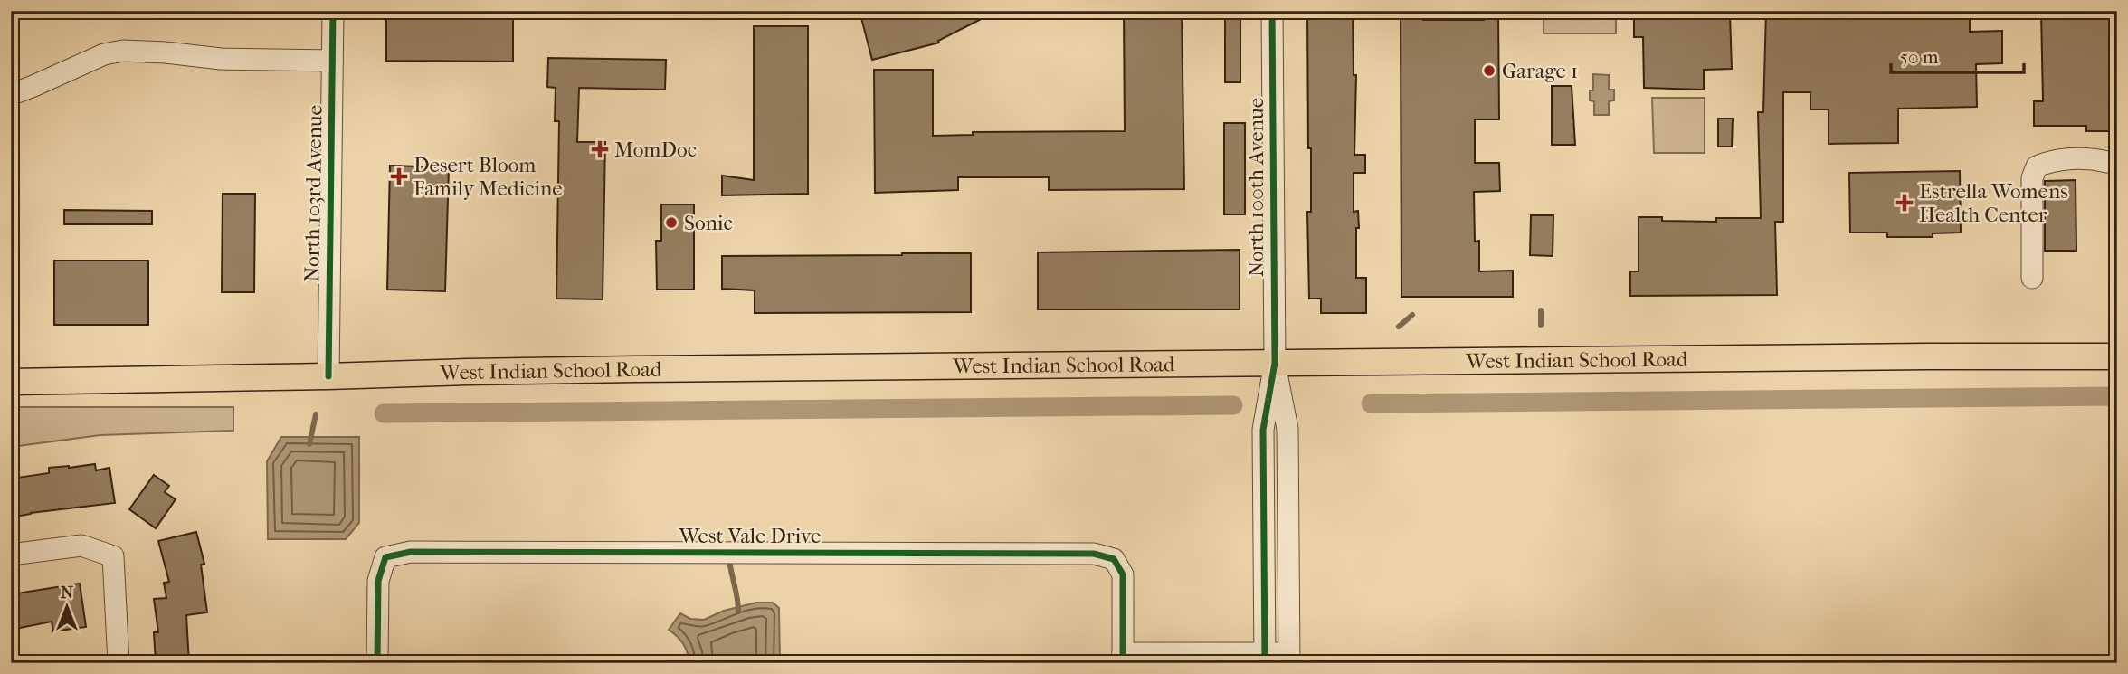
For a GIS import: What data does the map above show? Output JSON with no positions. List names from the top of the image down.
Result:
{
  "streets": {
    "main road": ["West Indian School Road"],
    "street": ["North 100th Avenue", "North 103rd Avenue", "West Vale Drive"]
  },
  "crossings": [
    ["North 100th Avenue", "West Indian School Road"],
    ["North 103rd Avenue", "West Indian School Road"]
  ],
  "places": {
    "other": ["Garage 1", "Sonic"],
    "health": ["MomDoc", "Desert Bloom Family Medicine", "Estrella Womens Health Center"]
  },
  "scale_bar": "50 m",
  "north": "top"
}
